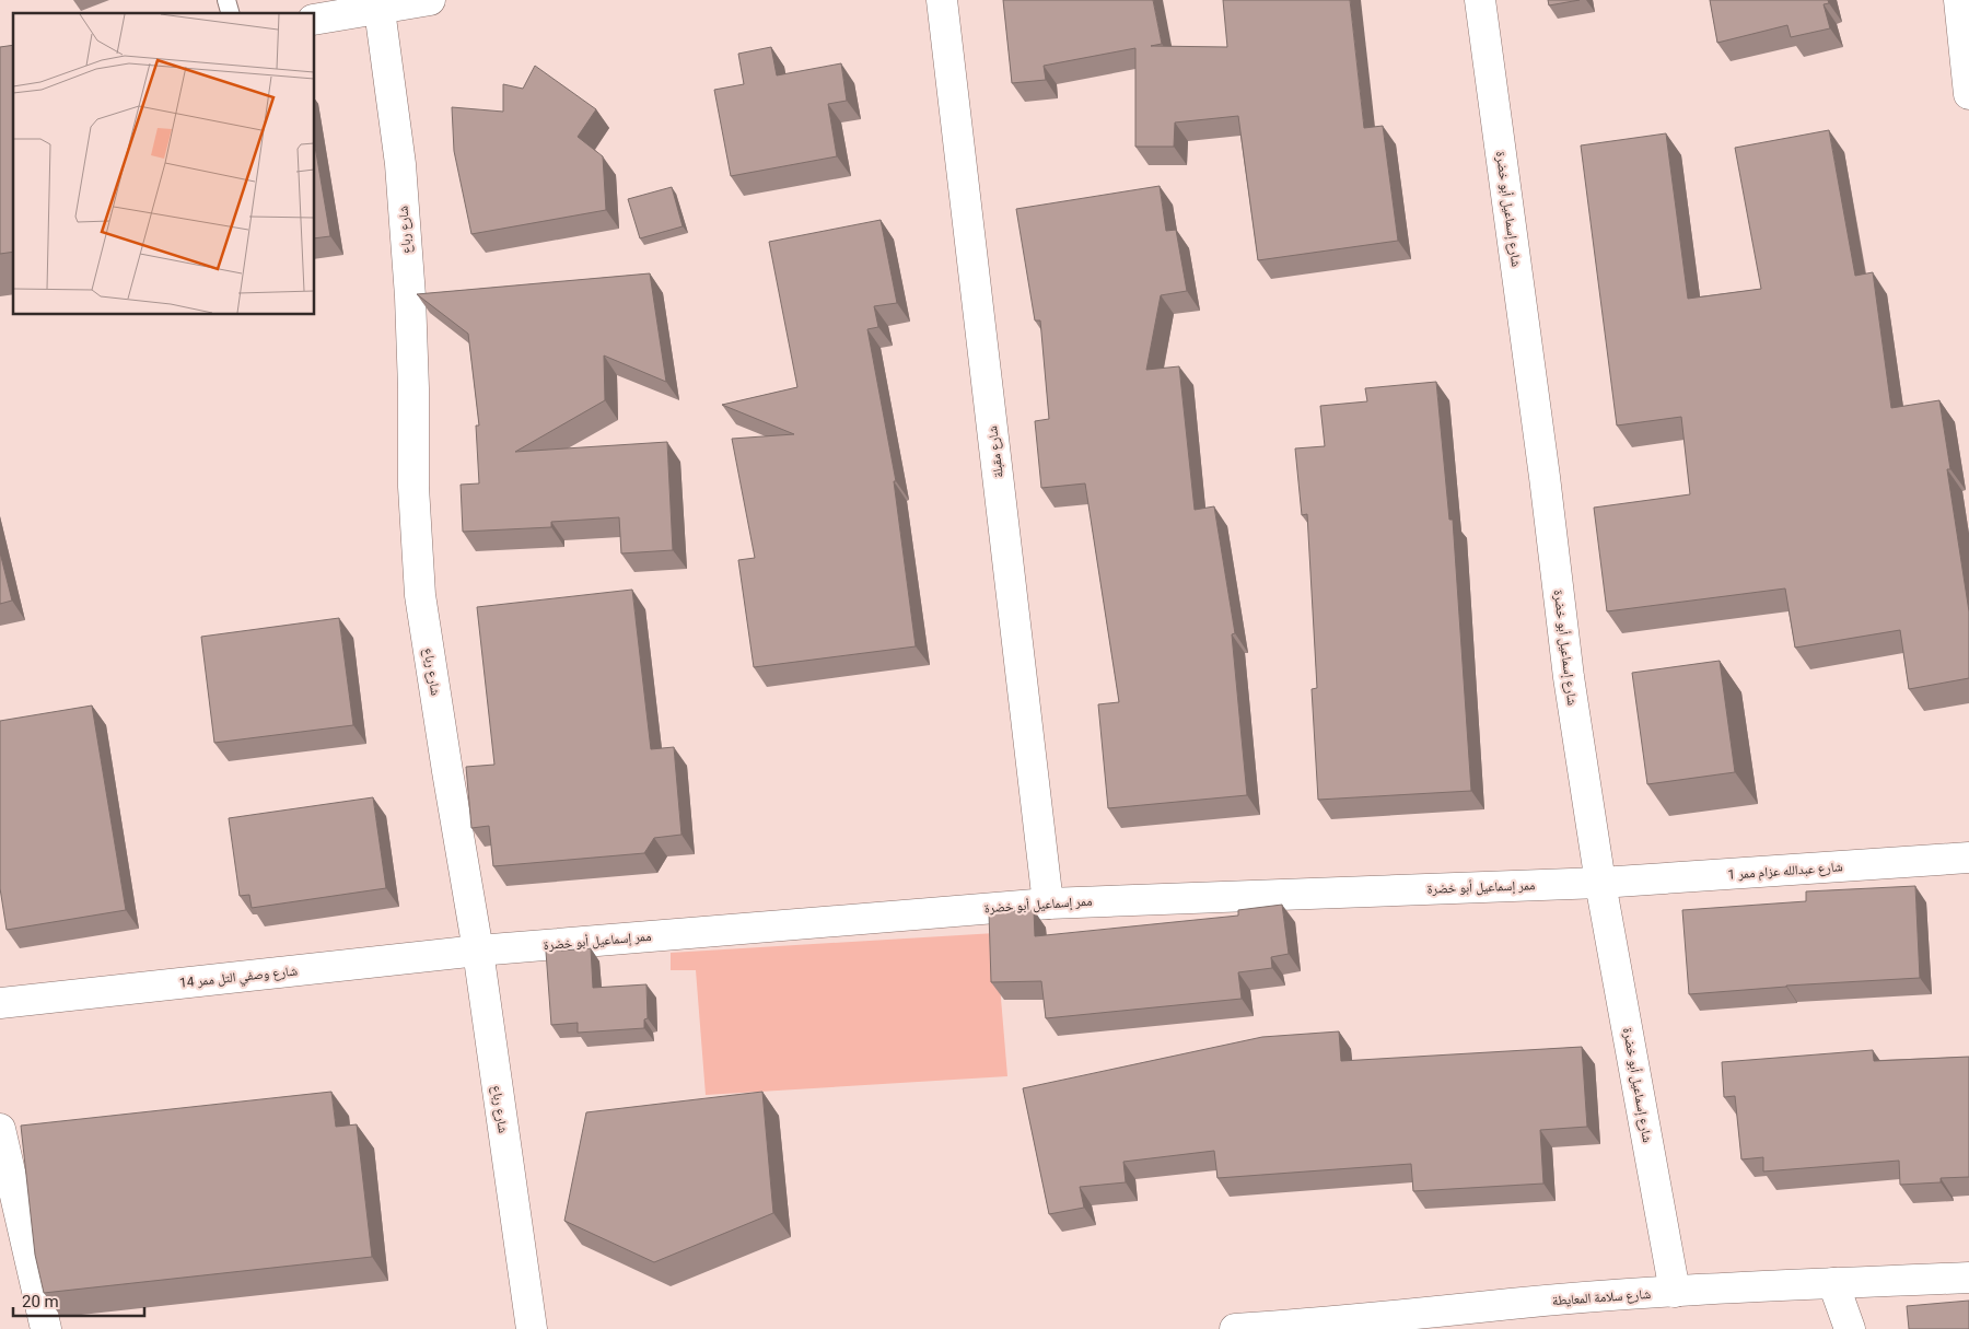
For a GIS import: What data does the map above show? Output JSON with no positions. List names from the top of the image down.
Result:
{
  "streets": {
    "street": [
      "شارع إسماعيل أبو خضرة",
      "شارع رباع",
      "شارع مقبلة",
      "شارع عبدالله عزام ممر 1",
      "ممر إسماعيل أبو خضرة",
      "شارع وصفي التل ممر 14",
      "شارع سلامة المعايطة"
    ]
  },
  "crossings": [
    ["شارع إسماعيل أبو خضرة", "شارع عبدالله عزام ممر 1"],
    ["شارع إسماعيل أبو خضرة", "ممر إسماعيل أبو خضرة"],
    ["شارع إسماعيل أبو خضرة", "شارع سلامة المعايطة"],
    ["شارع رباع", "ممر إسماعيل أبو خضرة"],
    ["شارع رباع", "شارع وصفي التل ممر 14"],
    ["شارع مقبلة", "ممر إسماعيل أبو خضرة"],
    ["شارع عبدالله عزام ممر 1", "ممر إسماعيل أبو خضرة"],
    ["ممر إسماعيل أبو خضرة", "شارع وصفي التل ممر 14"]
  ],
  "scale_bar": "20 m"
}
